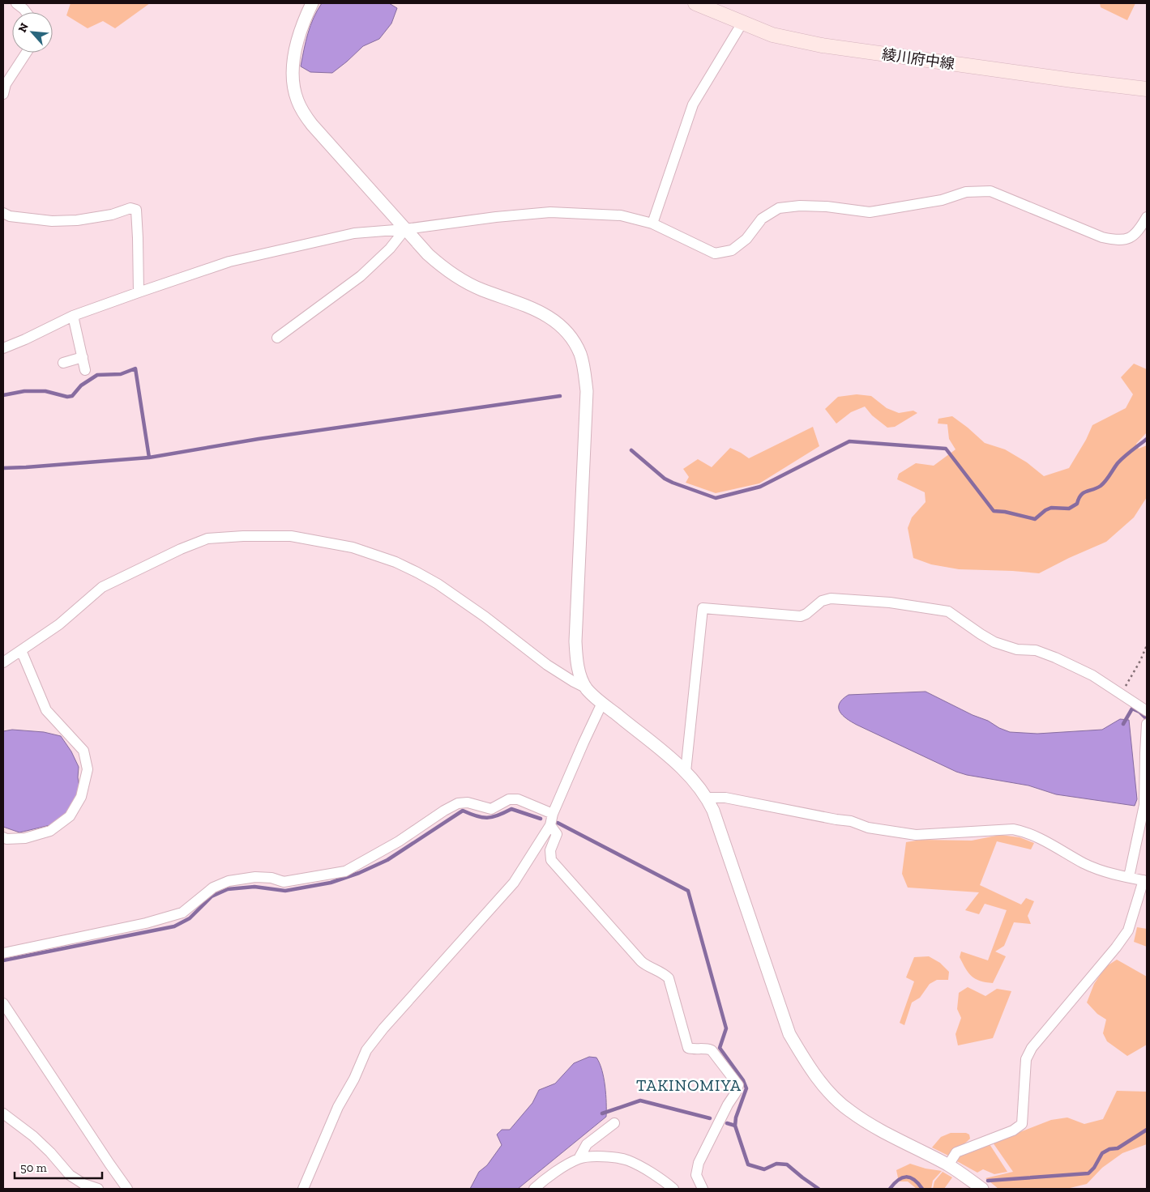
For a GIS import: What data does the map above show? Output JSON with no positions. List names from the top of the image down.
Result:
{
  "streets": {
    "main road": ["綾川府中線"]
  },
  "districts": ["TAKINOMIYA"],
  "scale_bar": "50 m",
  "north": "top left"
}
